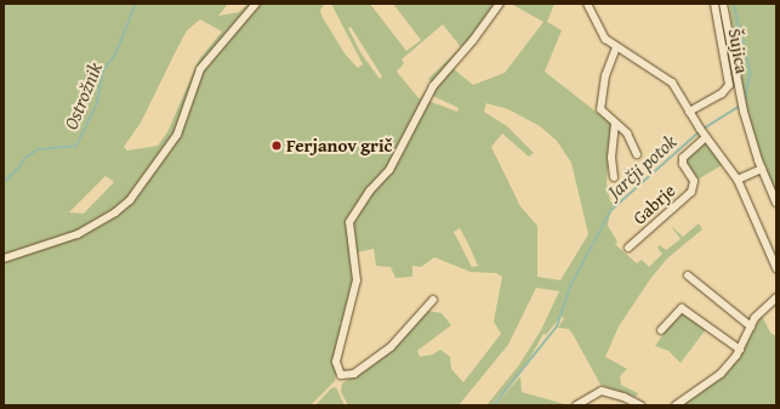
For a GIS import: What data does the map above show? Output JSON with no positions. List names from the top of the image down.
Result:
{
  "streets": {
    "street": ["Šujica", "Gabrje"]
  },
  "water": ["Ostrožnik", "Jarčji potok"],
  "places": ["Ferjanov grič"]
}
